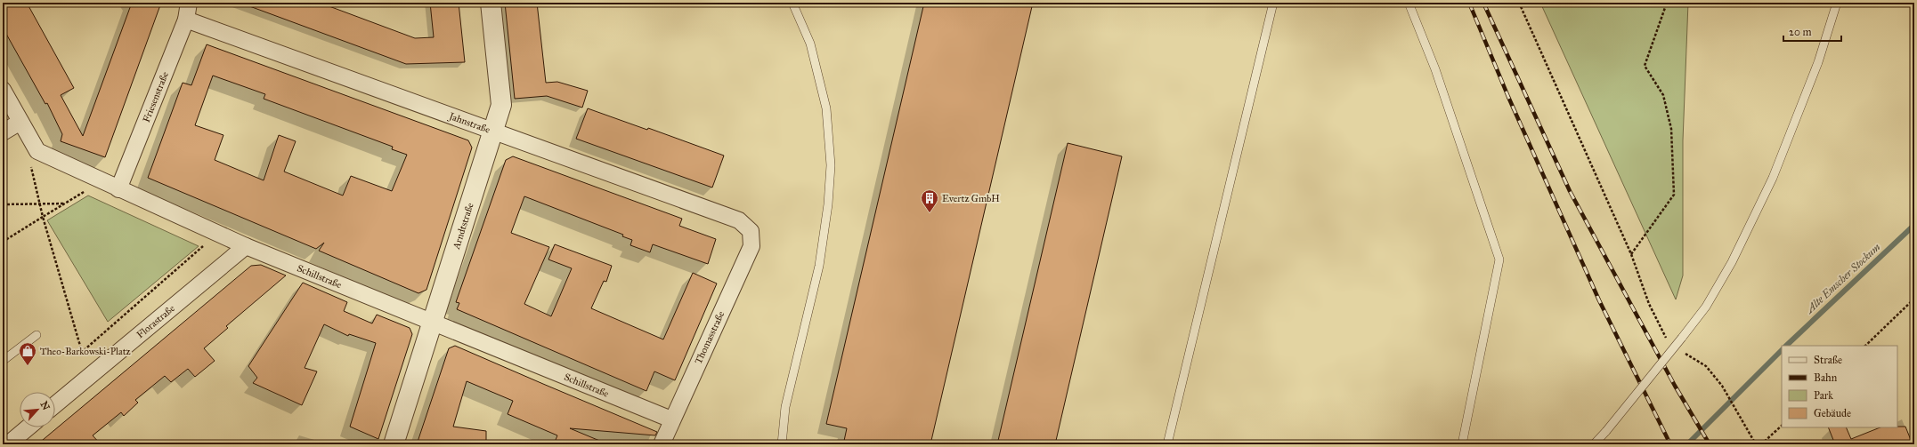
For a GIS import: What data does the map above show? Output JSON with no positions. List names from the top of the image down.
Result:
{
  "streets": {
    "street": [
      "Friesenstraße",
      "Jahnstraße",
      "Arndtstraße",
      "Schillstraße",
      "Florastraße",
      "Thomasstraße"
    ]
  },
  "crossings": [
    ["Friesenstraße", "Jahnstraße"],
    ["Friesenstraße", "Schillstraße"],
    ["Jahnstraße", "Arndtstraße"],
    ["Jahnstraße", "Thomasstraße"],
    ["Arndtstraße", "Schillstraße"],
    ["Schillstraße", "Florastraße"],
    ["Schillstraße", "Thomasstraße"]
  ],
  "water": ["Alte Emscher Stockum"],
  "places": {
    "building": ["Evertz GmbH"],
    "shop": ["Theo-Barkowski-Platz"]
  },
  "legend": [
    "Straße",
    "Bahn",
    "Park",
    "Gebäude"
  ],
  "scale_bar": "20 m",
  "north": "top right"
}
